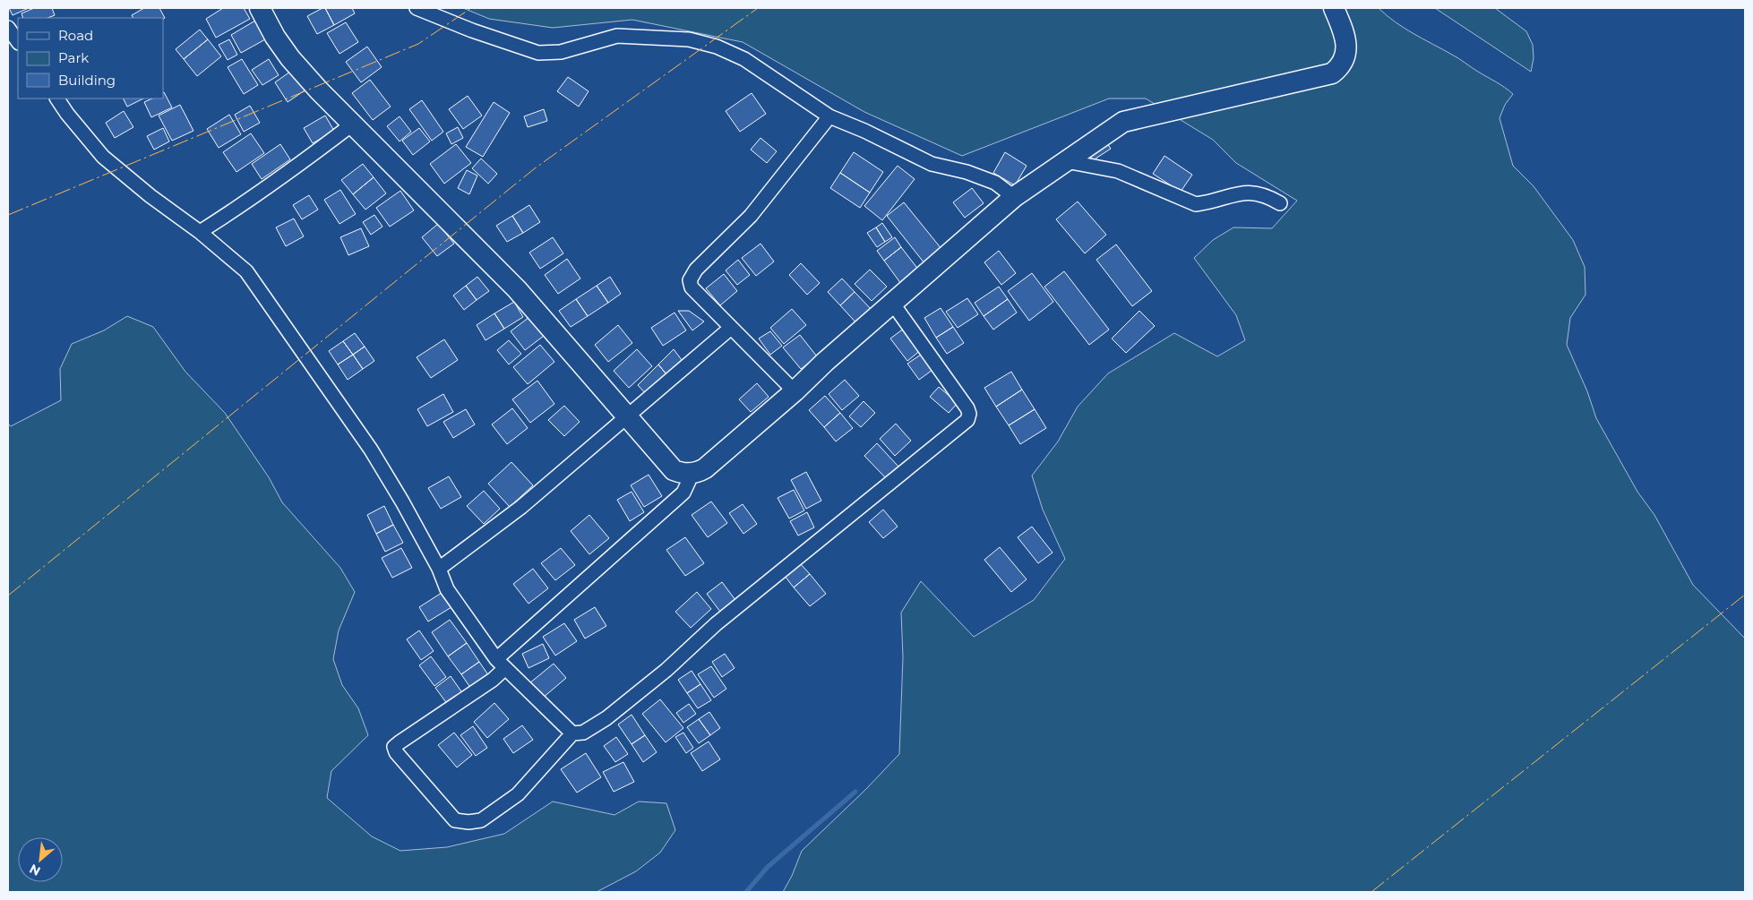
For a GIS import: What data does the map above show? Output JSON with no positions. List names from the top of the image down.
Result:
{
  "legend": ["Road", "Park", "Building"],
  "north": "bottom left"
}
